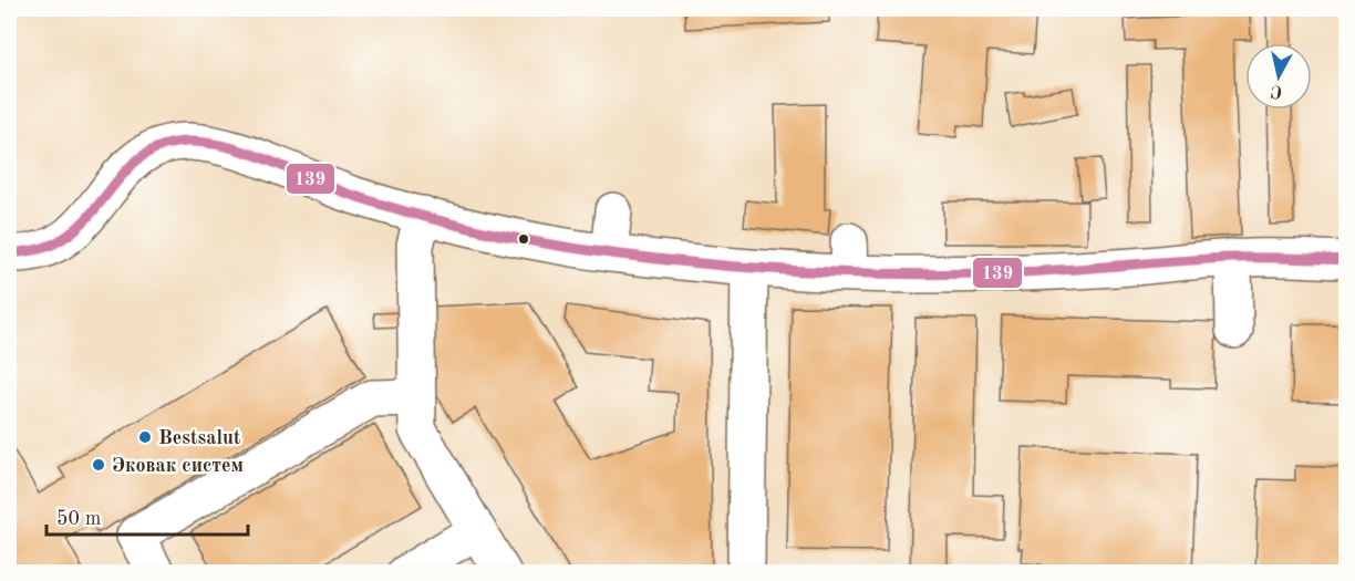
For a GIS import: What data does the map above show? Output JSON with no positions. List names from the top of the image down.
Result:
{
  "places": ["Bestsalut", "Эковак систем"],
  "lines": ["transit line 139"],
  "scale_bar": "50 m",
  "north": "bottom"
}
